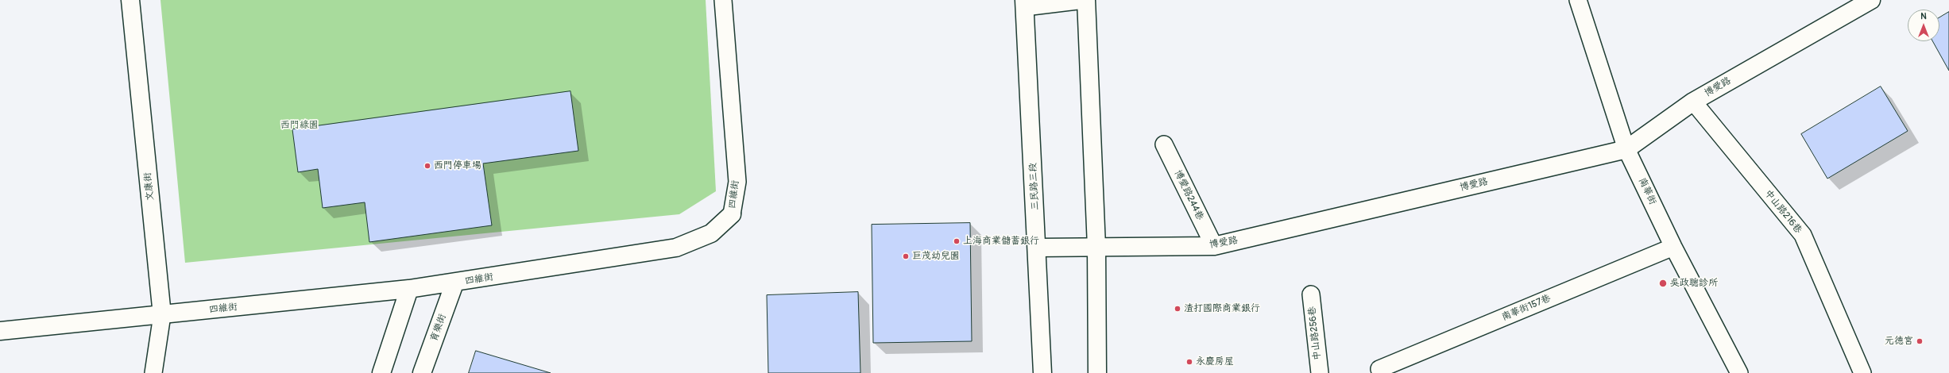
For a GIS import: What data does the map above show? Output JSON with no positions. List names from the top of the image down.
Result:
{
  "streets": {
    "street": [
      "博愛路",
      "文康街",
      "三民路三段",
      "四維街",
      "育樂街"
    ],
    "lane": [
      "南華街",
      "博愛路244巷",
      "中山路216巷",
      "南華街157巷",
      "中山路256巷"
    ]
  },
  "crossings": [
    ["博愛路", "三民路三段"],
    ["博愛路", "南華街"],
    ["博愛路", "博愛路244巷"],
    ["博愛路", "中山路216巷"],
    ["文康街", "四維街"],
    ["南華街", "南華街157巷"],
    ["四維街", "育樂街"]
  ],
  "parks": ["西門綠園"],
  "places": [
    "西門停車場",
    "上海商業儲蓄銀行",
    "巨茂幼兒園",
    "吳政聰診所",
    "渣打國際商業銀行",
    "元德宮",
    "永慶房屋"
  ],
  "north": "top"
}
